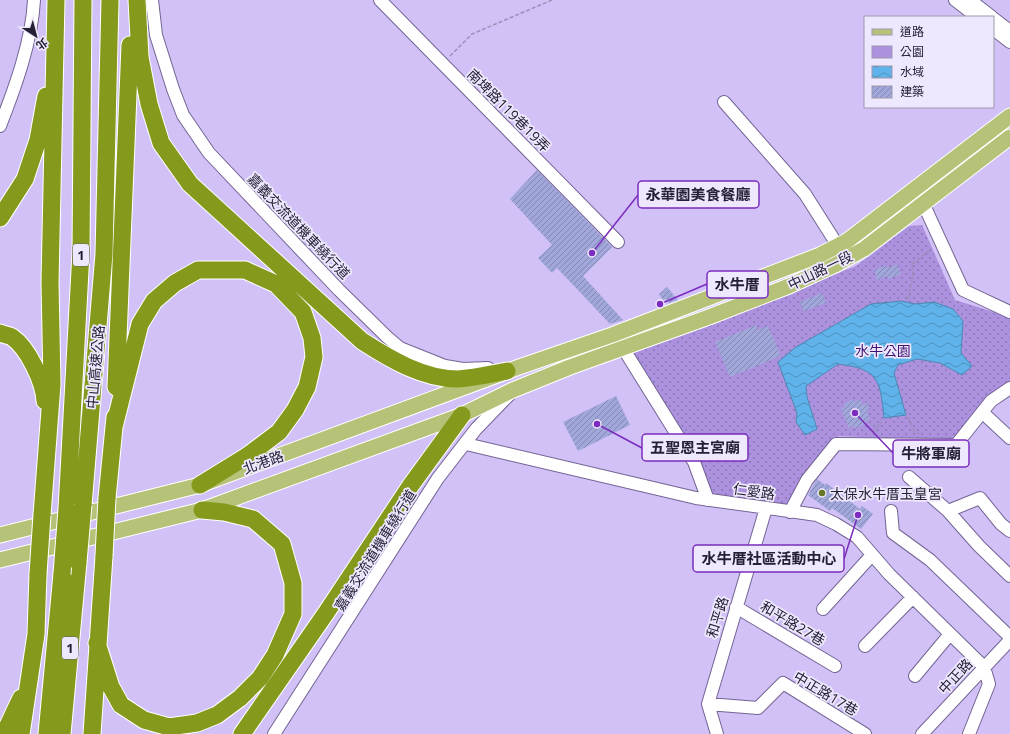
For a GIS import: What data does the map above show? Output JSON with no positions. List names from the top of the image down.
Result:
{
  "streets": {
    "highway": ["1", "中山高速公路"],
    "main road": ["中山路一段", "北港路"],
    "street": [
      "南埤路119巷19弄",
      "嘉義交流道機車繞行道",
      "仁愛路",
      "和平路",
      "和平路27巷",
      "中正路",
      "中正路17巷"
    ]
  },
  "crossings": [
    ["嘉義交流道機車繞行道", "中山路一段"],
    ["嘉義交流道機車繞行道", "北港路"],
    ["嘉義交流道機車繞行道", "仁愛路"],
    ["中山路一段", "北港路"],
    ["仁愛路", "和平路"],
    ["仁愛路", "中正路"],
    ["和平路", "和平路27巷"],
    ["和平路", "中正路17巷"]
  ],
  "parks": ["水牛公園"],
  "places": [
    "永華園美食餐廳",
    "水牛厝",
    "牛將軍廟",
    "五聖恩主宮廟",
    "太保水牛厝玉皇宮",
    "水牛厝社區活動中心"
  ],
  "legend": [
    "道路",
    "公園",
    "水域",
    "建築"
  ],
  "north": "bottom right"
}
